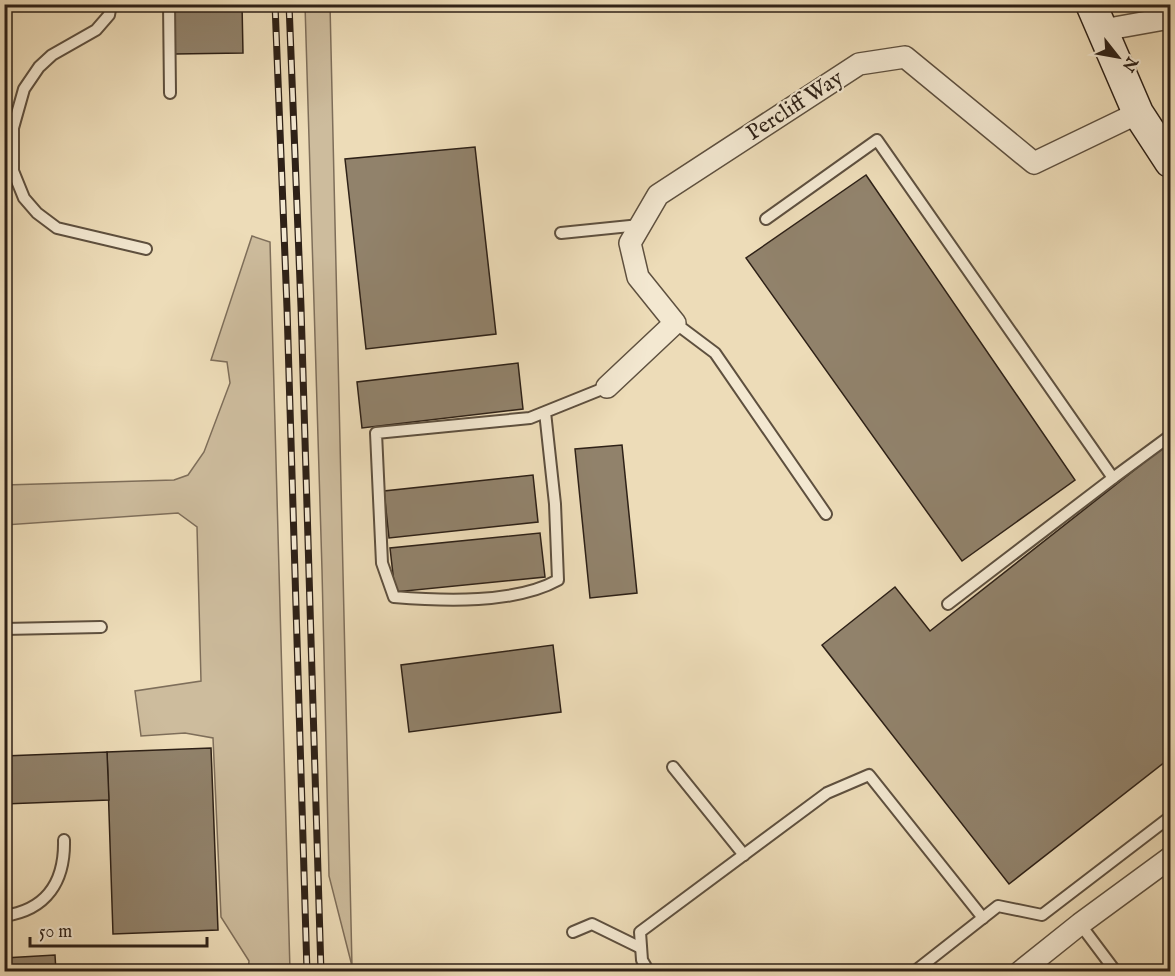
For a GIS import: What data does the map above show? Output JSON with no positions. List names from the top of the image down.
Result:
{
  "streets": {
    "street": ["Percliff Way"]
  },
  "scale_bar": "50 m",
  "north": "bottom right"
}
